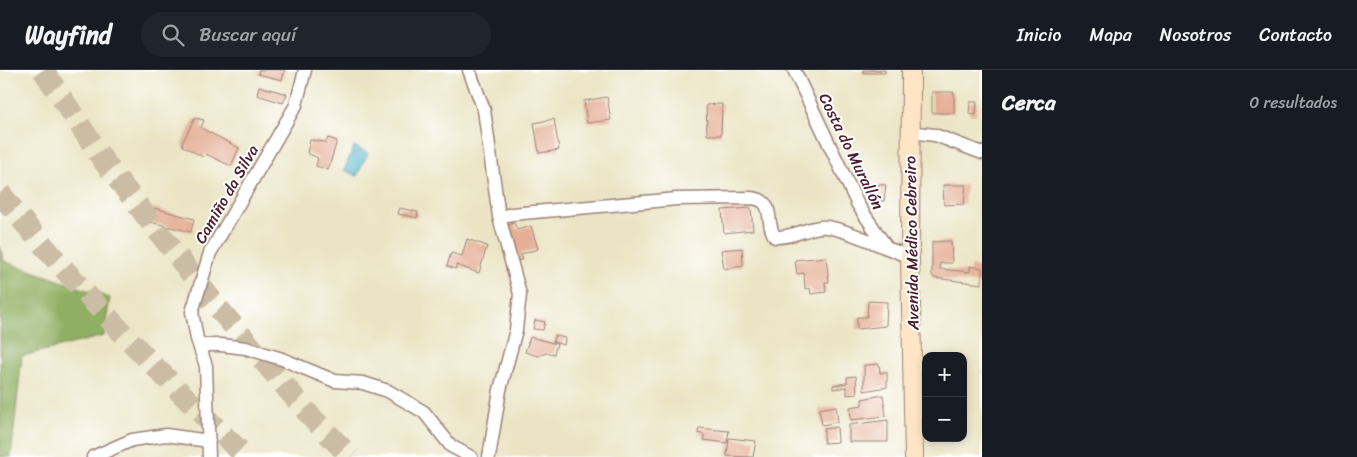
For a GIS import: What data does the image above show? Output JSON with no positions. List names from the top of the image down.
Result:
{
  "streets": {
    "main road": ["Avenida Médico Cebreiro"],
    "street": ["Costa do Murallón", "Camiño da Silva"]
  },
  "page": {
    "header": "Wayfind",
    "search": "Buscar aquí",
    "nav": [
      "Inicio",
      "Mapa",
      "Nosotros",
      "Contacto"
    ],
    "heading": ["Cerca", "0 resultados"],
    "map_buttons": ["+", "−"]
  }
}
